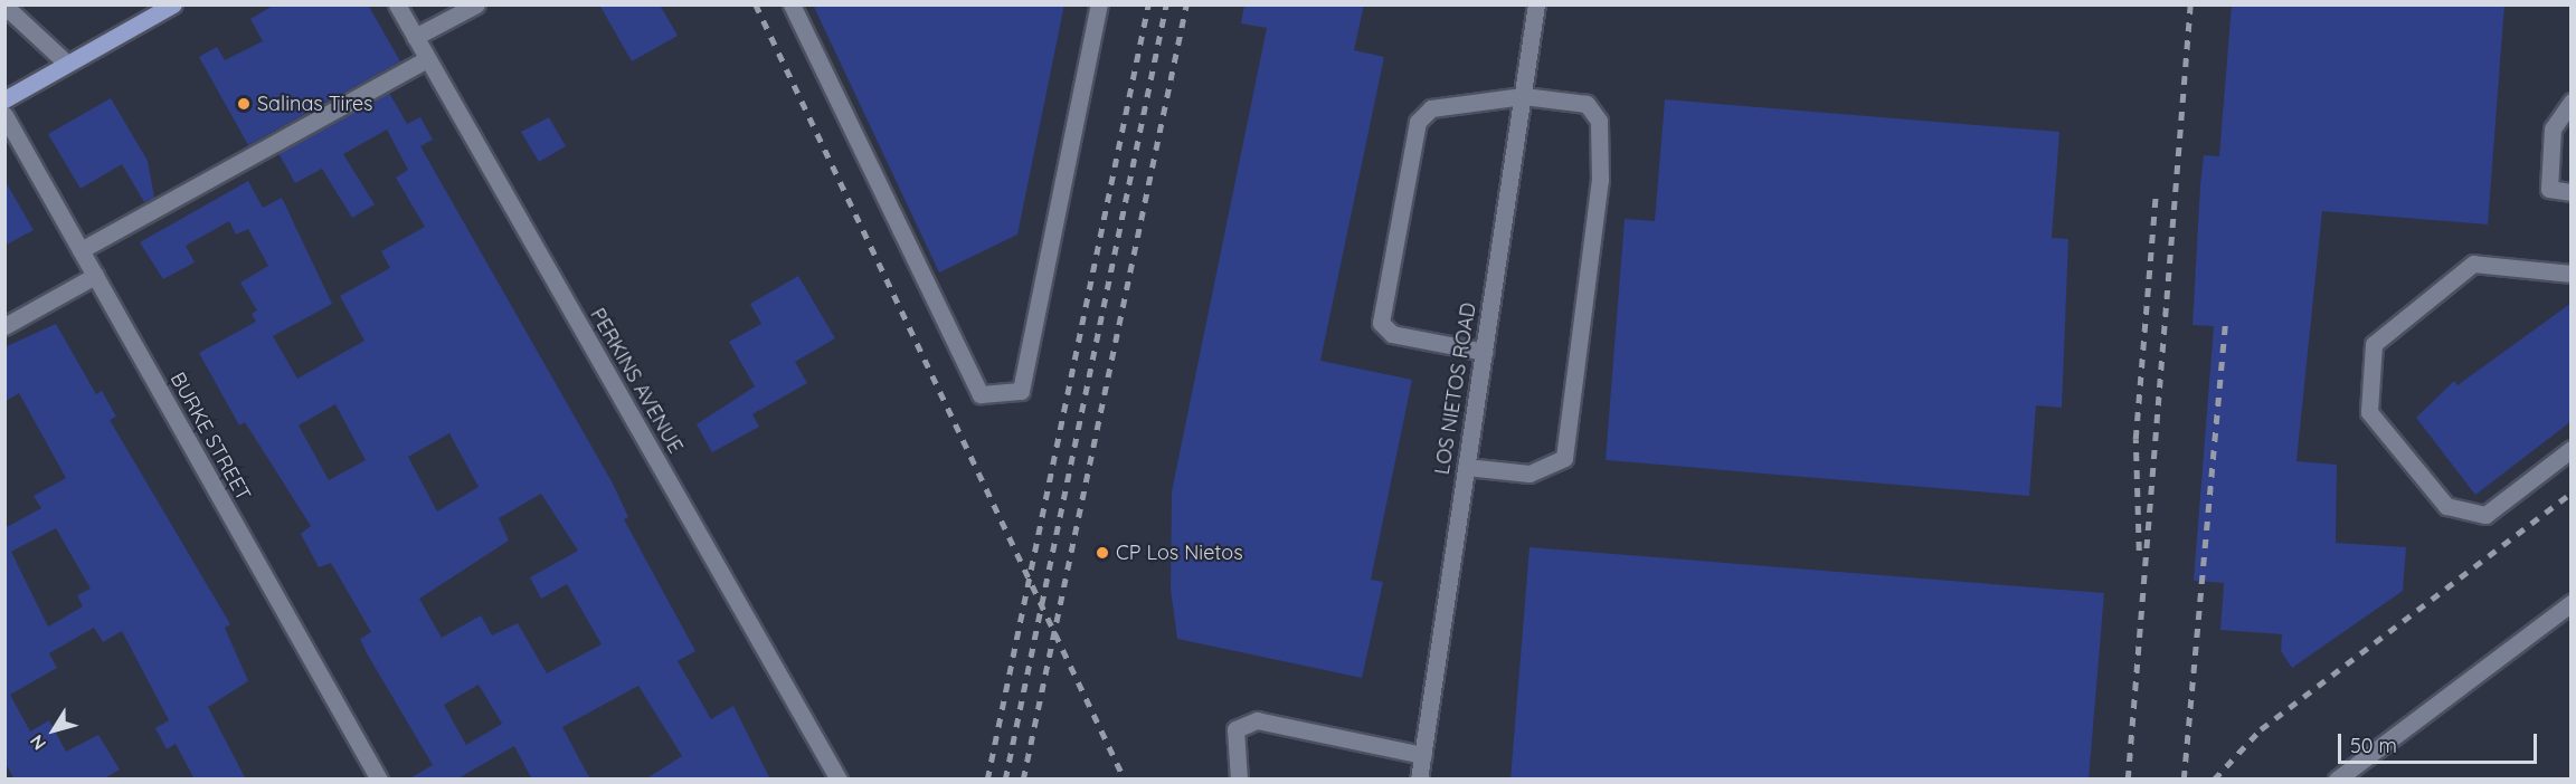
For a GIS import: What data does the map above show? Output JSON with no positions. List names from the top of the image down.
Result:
{
  "streets": {
    "street": ["PERKINS AVENUE", "LOS NIETOS ROAD", "BURKE STREET"]
  },
  "places": ["Salinas Tires", "CP Los Nietos"],
  "scale_bar": "50 m",
  "north": "bottom left"
}
